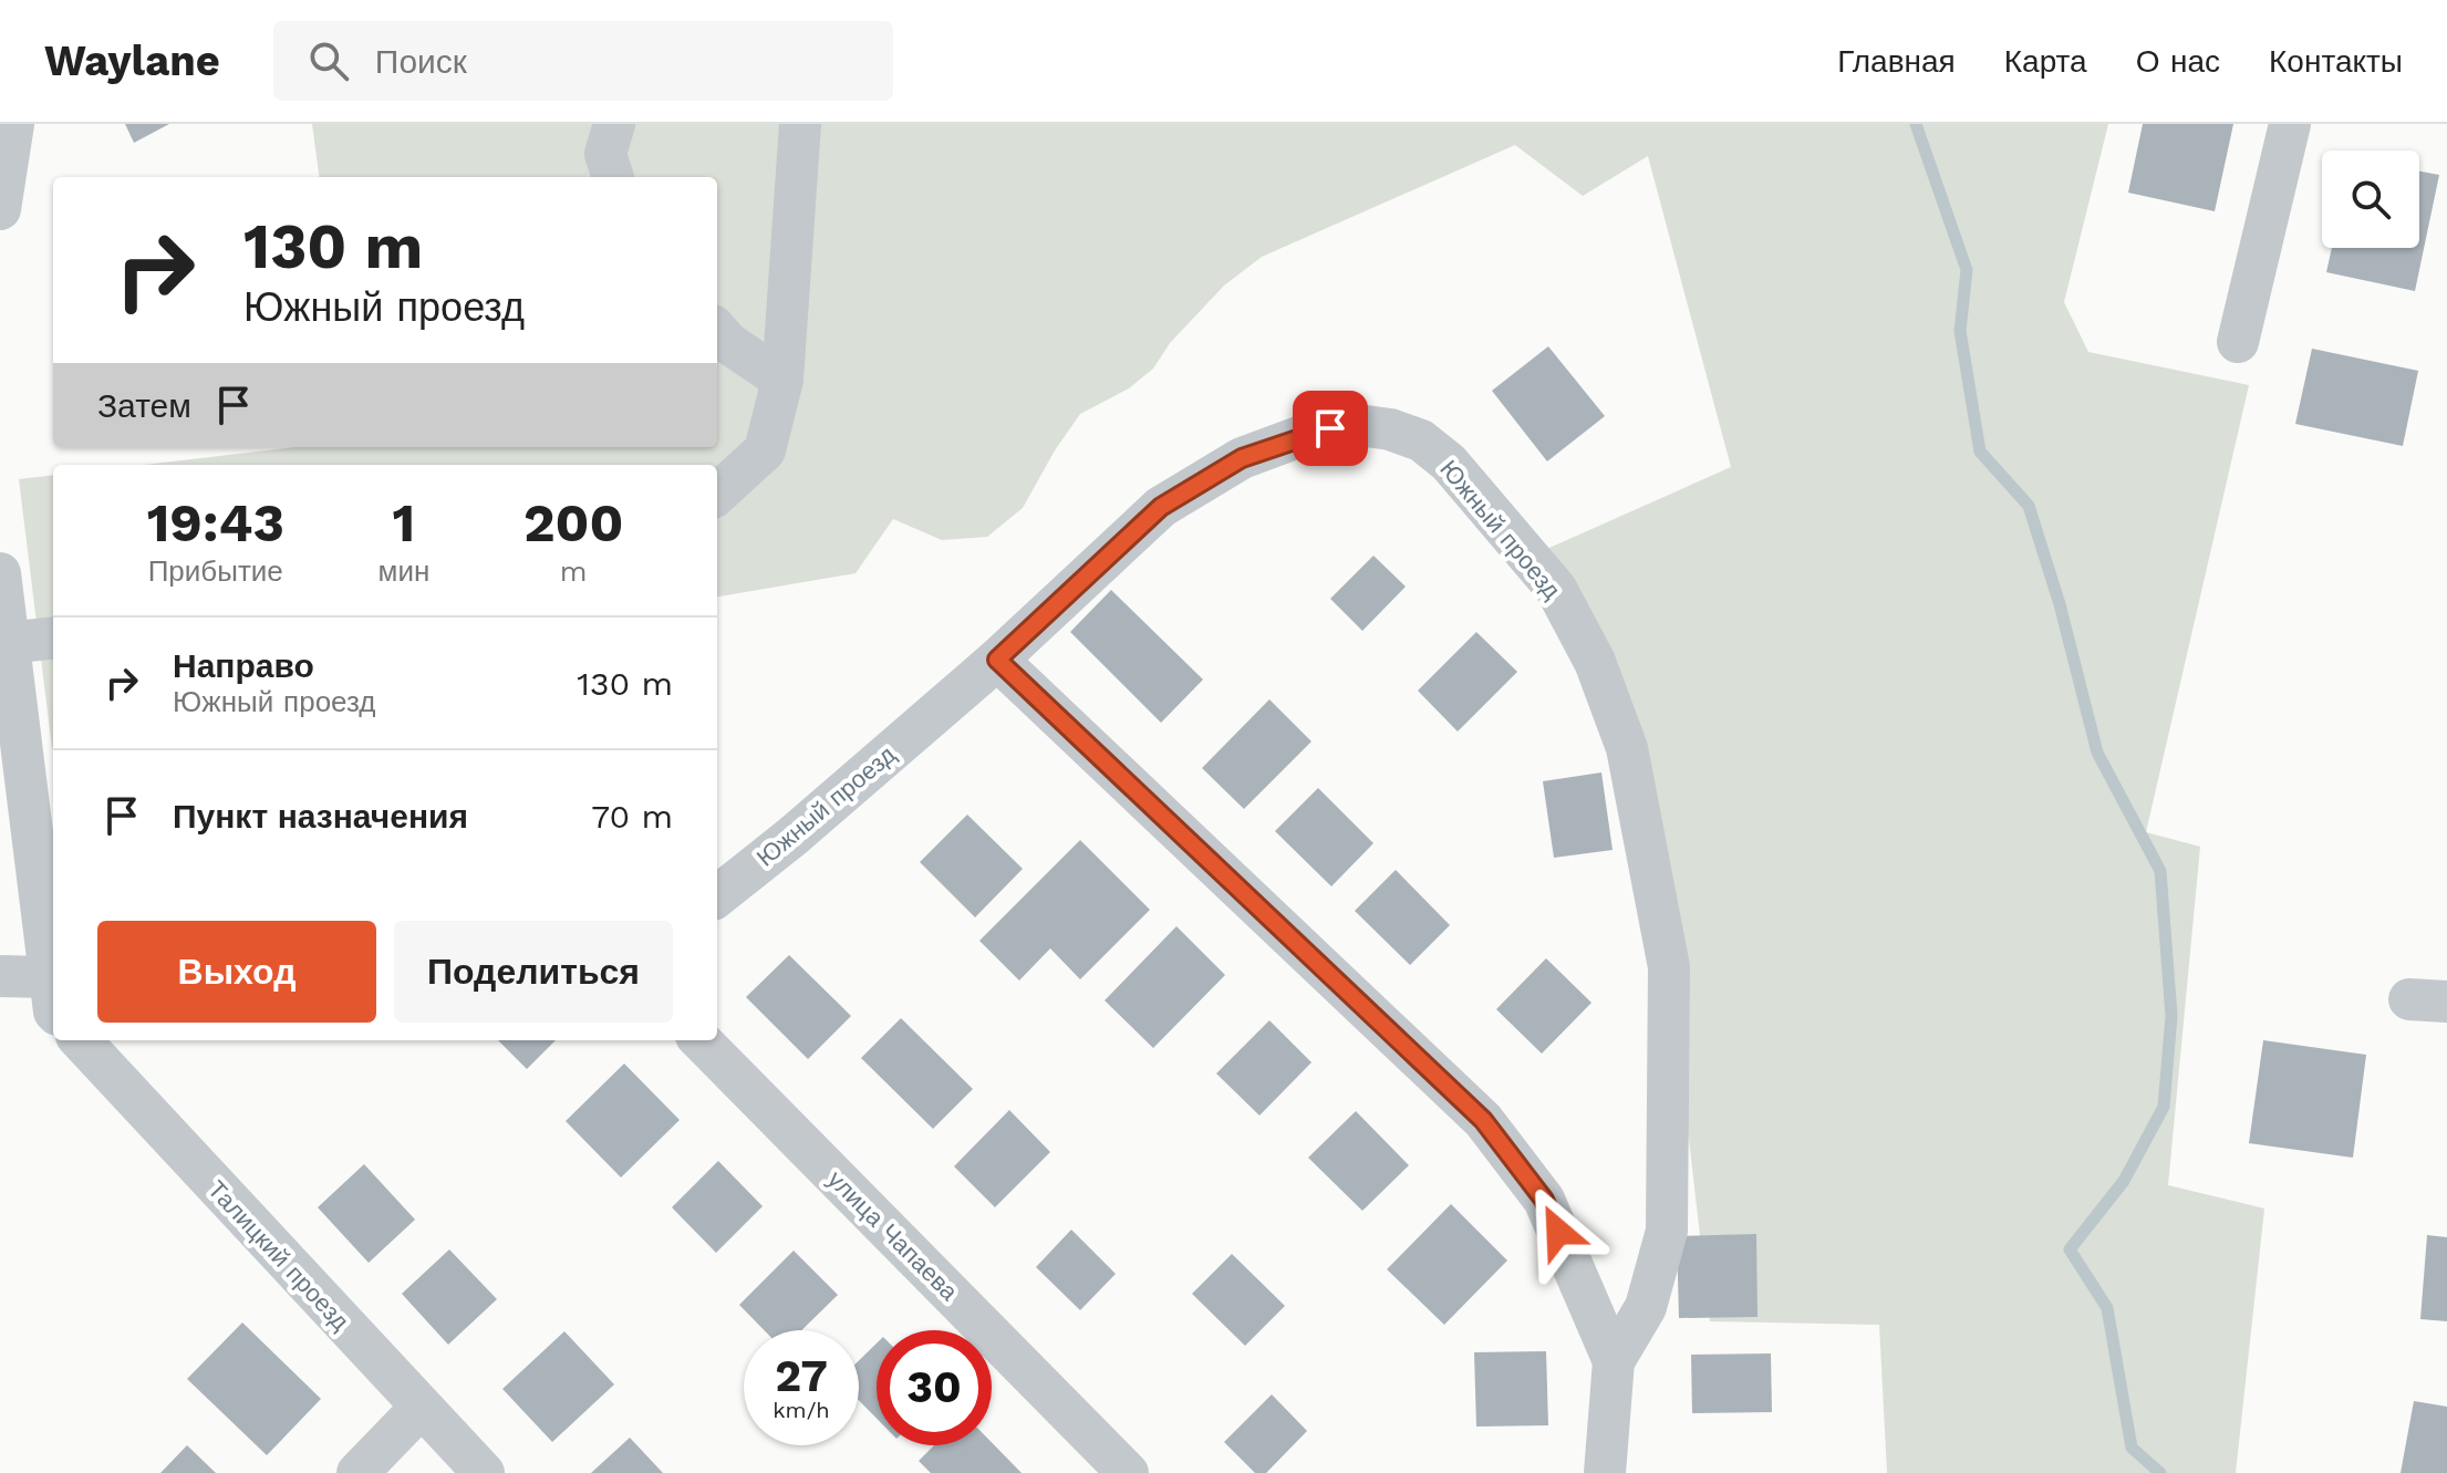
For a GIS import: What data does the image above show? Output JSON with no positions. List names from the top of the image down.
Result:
{
  "streets": {
    "street": ["Южный проезд", "улица Чапаева", "Талицкий проезд"]
  },
  "page": {
    "header": "Waylane",
    "search": "Поиск",
    "nav": [
      "Главная",
      "Карта",
      "О нас",
      "Контакты"
    ],
    "turn": ["130 m", "Южный проезд"],
    "then": "Затем",
    "eta": [
      "19:43",
      "Прибытие",
      "1",
      "мин",
      "200",
      "m"
    ],
    "list": [
      {
        "name": "Направо",
        "note": "Южный проезд",
        "value": "130 m"
      },
      {
        "name": "Пункт назначения",
        "value": "70 m"
      }
    ],
    "buttons": ["Выход", "Поделиться"],
    "speed": "27 km/h",
    "limit": "30"
  }
}
